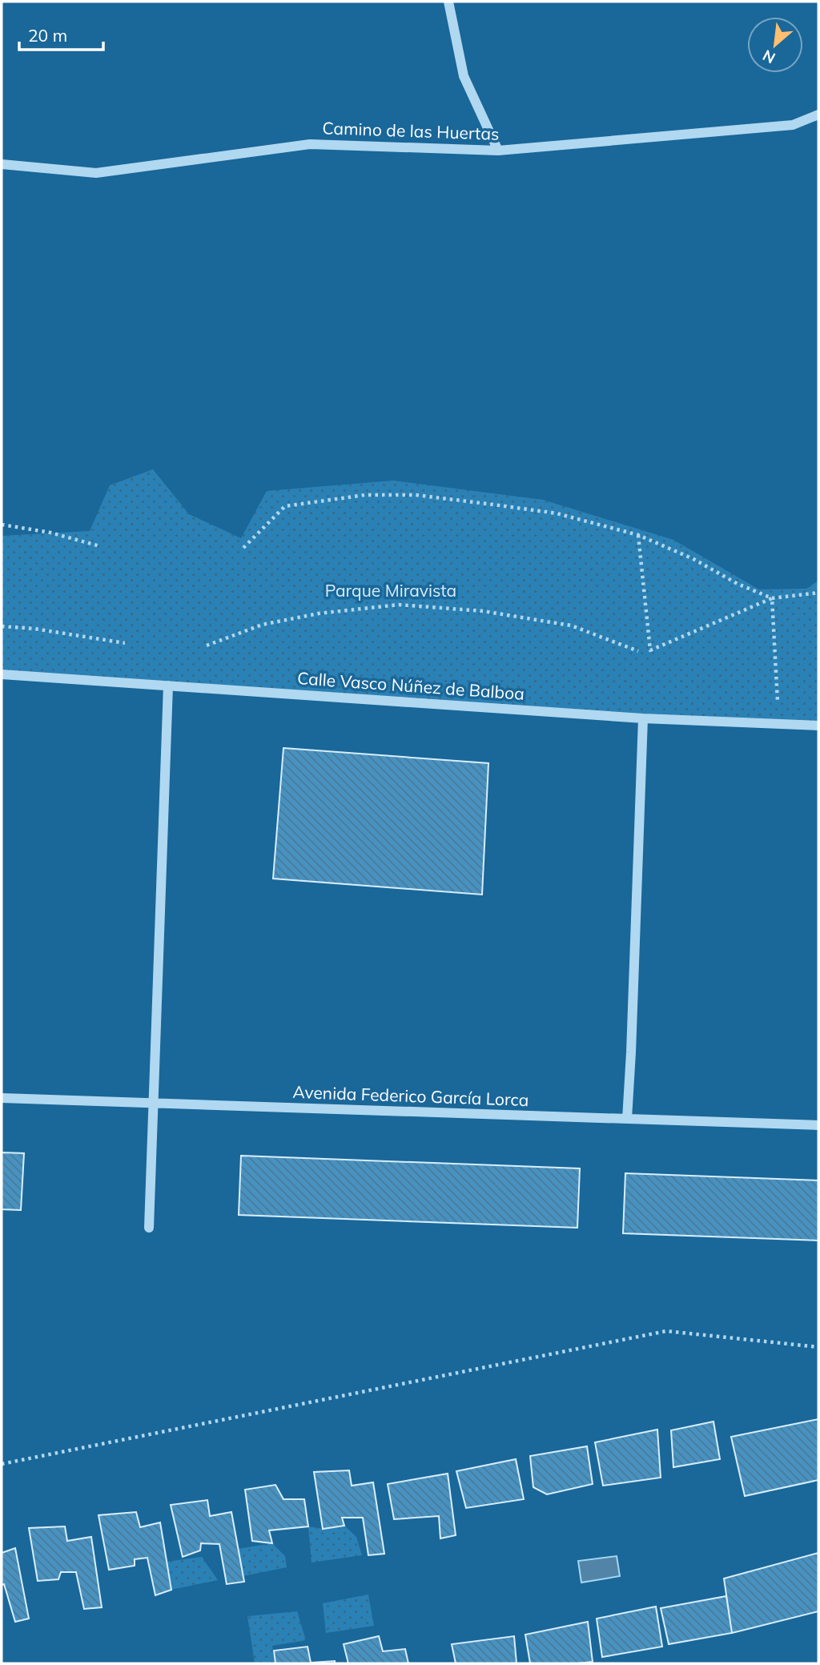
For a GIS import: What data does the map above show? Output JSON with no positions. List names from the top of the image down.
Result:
{
  "streets": {
    "street": ["Camino de las Huertas", "Calle Vasco Núñez de Balboa", "Avenida Federico García Lorca"]
  },
  "parks": ["Parque Miravista"],
  "scale_bar": "20 m",
  "north": "bottom left"
}
